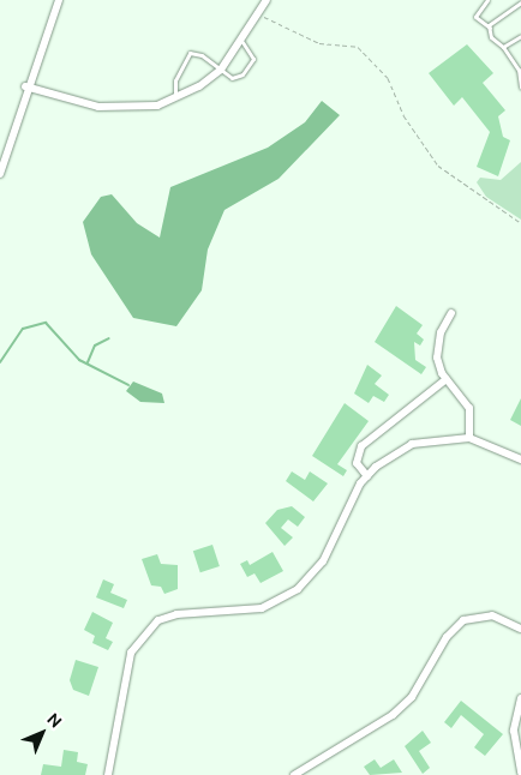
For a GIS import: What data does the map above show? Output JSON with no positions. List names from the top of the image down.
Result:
{
  "north": "top right"
}
